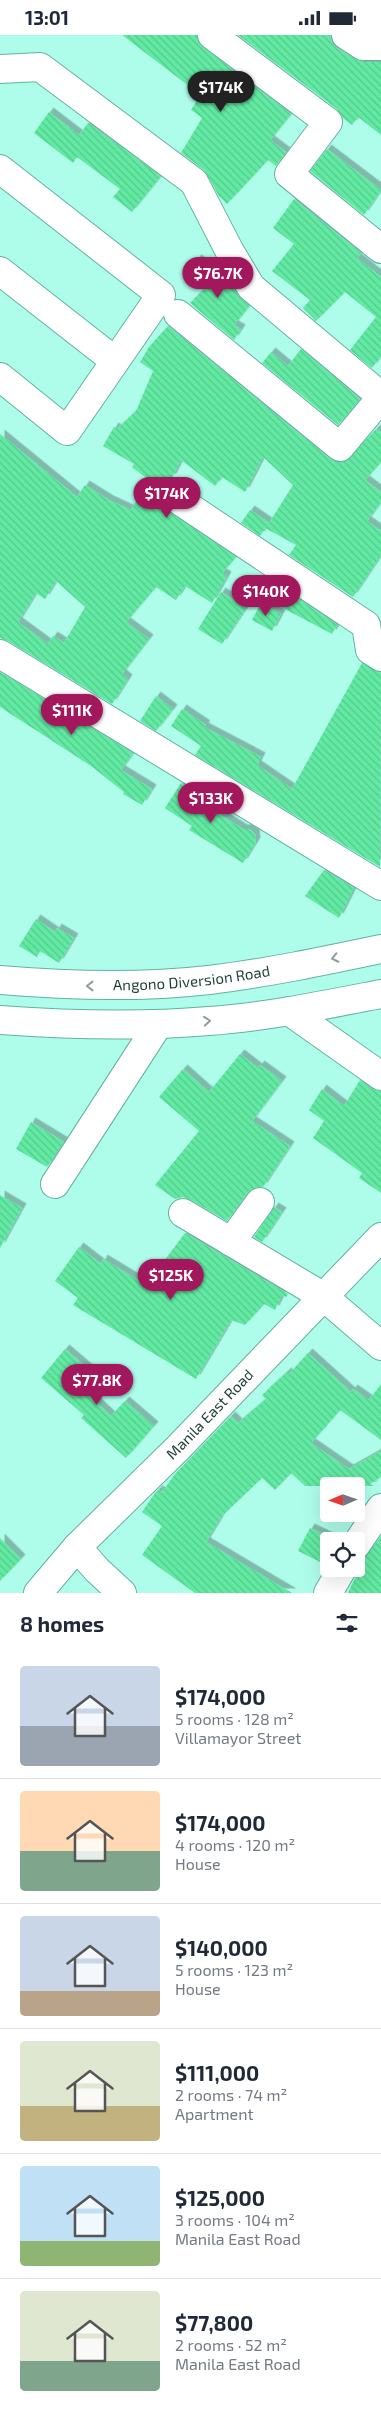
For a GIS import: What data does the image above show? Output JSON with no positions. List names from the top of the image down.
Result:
{
  "streets": {
    "street": ["Angono Diversion Road", "Manila East Road"]
  },
  "north": "left",
  "page": {
    "status": "13:01",
    "price": [
      "$174K",
      "$76.7K",
      "$174K",
      "$140K",
      "$111K",
      "$133K",
      "$125K",
      "$77.8K"
    ],
    "heading": "8 homes",
    "list": [
      {
        "name": "$174,000",
        "note": "5 rooms · 128 m² · Villamayor Street"
      },
      {
        "name": "$174,000",
        "note": "4 rooms · 120 m² · House"
      },
      {
        "name": "$140,000",
        "note": "5 rooms · 123 m² · House"
      },
      {
        "name": "$111,000",
        "note": "2 rooms · 74 m² · Apartment"
      },
      {
        "name": "$125,000",
        "note": "3 rooms · 104 m² · Manila East Road"
      },
      {
        "name": "$77,800",
        "note": "2 rooms · 52 m² · Manila East Road"
      }
    ]
  }
}
